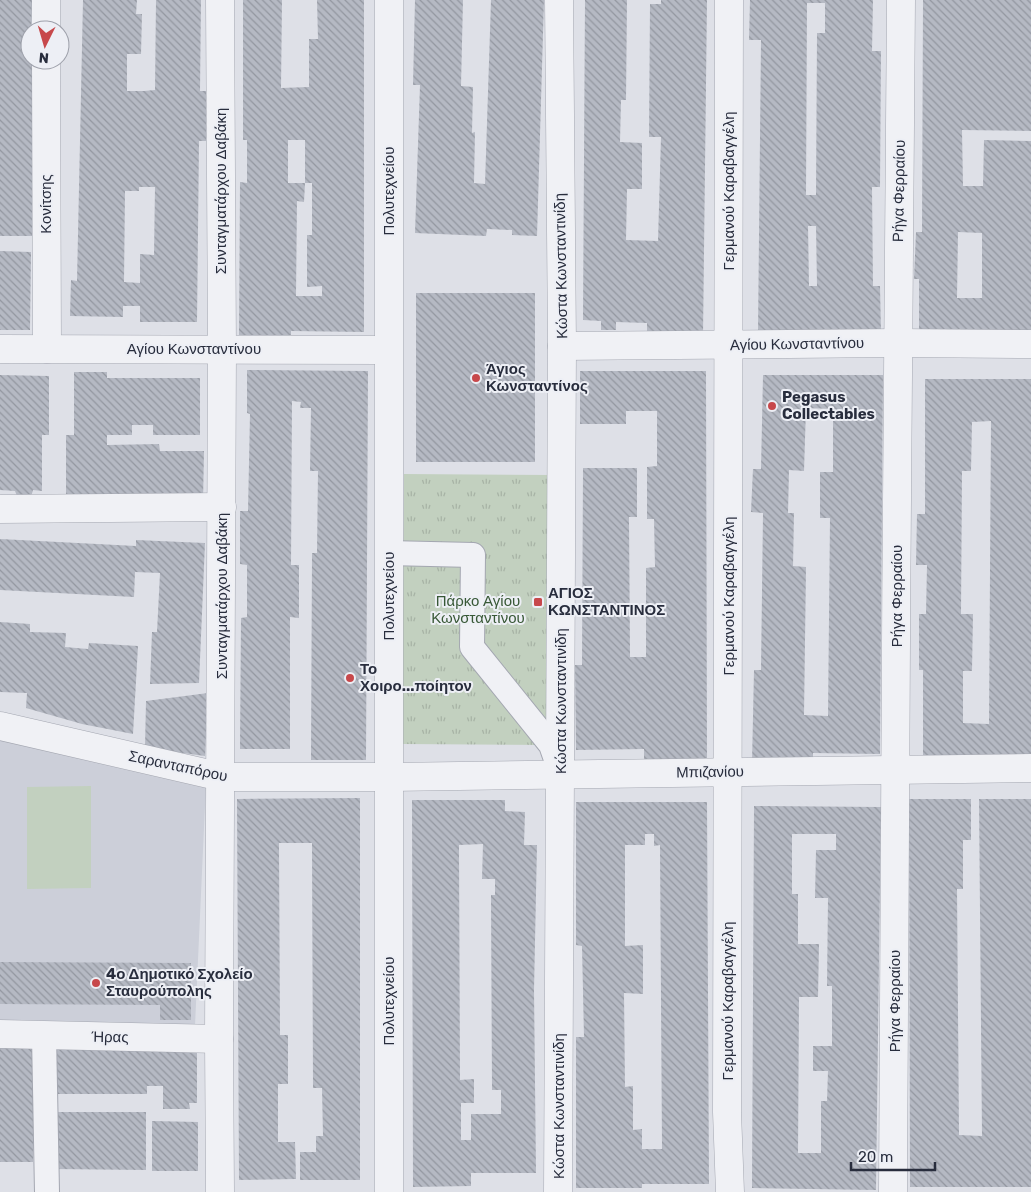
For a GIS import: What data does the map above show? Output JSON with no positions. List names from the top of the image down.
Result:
{
  "streets": {
    "street": [
      "Συνταγματάρχου Δαβάκη",
      "Πολυτεχνείου",
      "Γερμανού Καραβαγγέλη",
      "Ρήγα Φερραίου",
      "Κονίτσης",
      "Κώστα Κωνσταντινίδη",
      "Αγίου Κωνσταντίνου",
      "Σαρανταπόρου",
      "Μπιζανίου",
      "Ήρας"
    ]
  },
  "crossings": [
    ["Συνταγματάρχου Δαβάκη", "Αγίου Κωνσταντίνου"],
    ["Συνταγματάρχου Δαβάκη", "Σαρανταπόρου"],
    ["Συνταγματάρχου Δαβάκη", "Ήρας"],
    ["Πολυτεχνείου", "Αγίου Κωνσταντίνου"],
    ["Πολυτεχνείου", "Σαρανταπόρου"],
    ["Πολυτεχνείου", "Μπιζανίου"],
    ["Γερμανού Καραβαγγέλη", "Αγίου Κωνσταντίνου"],
    ["Γερμανού Καραβαγγέλη", "Μπιζανίου"],
    ["Ρήγα Φερραίου", "Αγίου Κωνσταντίνου"],
    ["Ρήγα Φερραίου", "Μπιζανίου"],
    ["Κονίτσης", "Αγίου Κωνσταντίνου"],
    ["Κώστα Κωνσταντινίδη", "Αγίου Κωνσταντίνου"],
    ["Κώστα Κωνσταντινίδη", "Μπιζανίου"],
    ["Σαρανταπόρου", "Μπιζανίου"]
  ],
  "parks": ["Πάρκο Αγίου Κωνσταντίνου"],
  "places": {
    "other": [
      "Άγιος Κωνσταντίνος",
      "Pegasus Collectables",
      "Το Χοιρο...ποίητον",
      "4ο Δημοτικό Σχολείο Σταυρούπολης"
    ],
    "transit": ["ΑΓΙΟΣ ΚΩΝΣΤΑΝΤΙΝΟΣ"]
  },
  "scale_bar": "20 m",
  "north": "bottom"
}
